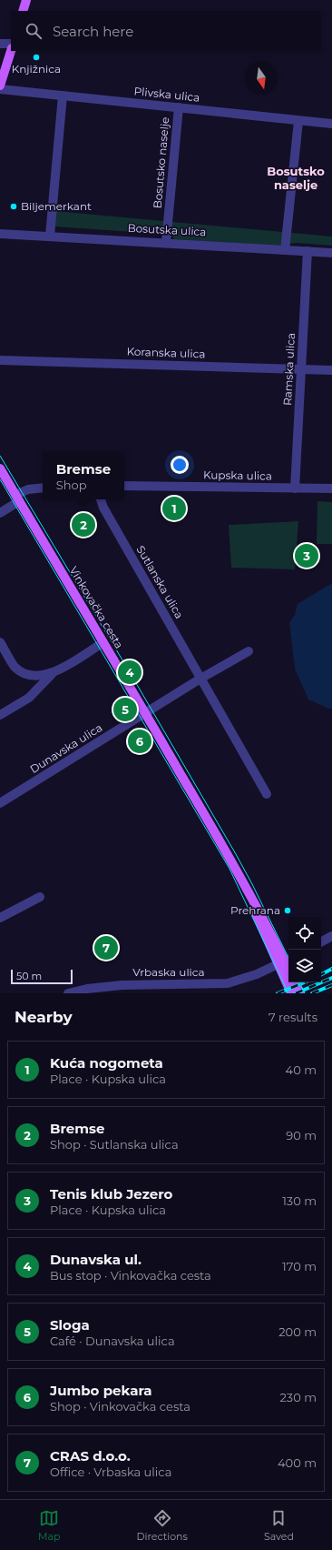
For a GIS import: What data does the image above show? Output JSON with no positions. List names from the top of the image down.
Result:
{
  "streets": {
    "main road": ["Vinkovačka cesta"],
    "street": [
      "Plivska ulica",
      "Bosutsko naselje",
      "Bosutska ulica",
      "Koranska ulica",
      "Ramska ulica",
      "Kupska ulica",
      "Sutlanska ulica",
      "Dunavska ulica",
      "Vrbaska ulica"
    ]
  },
  "crossings": [
    ["Plivska ulica", "Bosutsko naselje"],
    ["Bosutsko naselje", "Bosutska ulica"],
    ["Bosutska ulica", "Ramska ulica"],
    ["Koranska ulica", "Ramska ulica"],
    ["Ramska ulica", "Kupska ulica"],
    ["Vinkovačka cesta", "Dunavska ulica"]
  ],
  "districts": ["Bosutsko naselje"],
  "places": ["Knjižnica", "Biljemerkant", "Prehrana"],
  "scale_bar": "50 m",
  "north": "bottom",
  "page": {
    "search": "Search here",
    "popup": ["Bremse", "Shop"],
    "pins": [
      "1",
      "2",
      "3",
      "4",
      "5",
      "6",
      "7"
    ],
    "scale": "50 m",
    "heading": ["Nearby", "7 results"],
    "list": [
      {
        "mark": "1",
        "name": "Kuća nogometa",
        "note": "Place · Kupska ulica",
        "value": "40 m"
      },
      {
        "mark": "2",
        "name": "Bremse",
        "note": "Shop · Sutlanska ulica",
        "value": "90 m"
      },
      {
        "mark": "3",
        "name": "Tenis klub Jezero",
        "note": "Place · Kupska ulica",
        "value": "130 m"
      },
      {
        "mark": "4",
        "name": "Dunavska ul.",
        "note": "Bus stop · Vinkovačka cesta",
        "value": "170 m"
      },
      {
        "mark": "5",
        "name": "Sloga",
        "note": "Café · Dunavska ulica",
        "value": "200 m"
      },
      {
        "mark": "6",
        "name": "Jumbo pekara",
        "note": "Shop · Vinkovačka cesta",
        "value": "230 m"
      },
      {
        "mark": "7",
        "name": "CRAS d.o.o.",
        "note": "Office · Vrbaska ulica",
        "value": "400 m"
      }
    ],
    "nav": ["Map", "Directions", "Saved"]
  }
}
